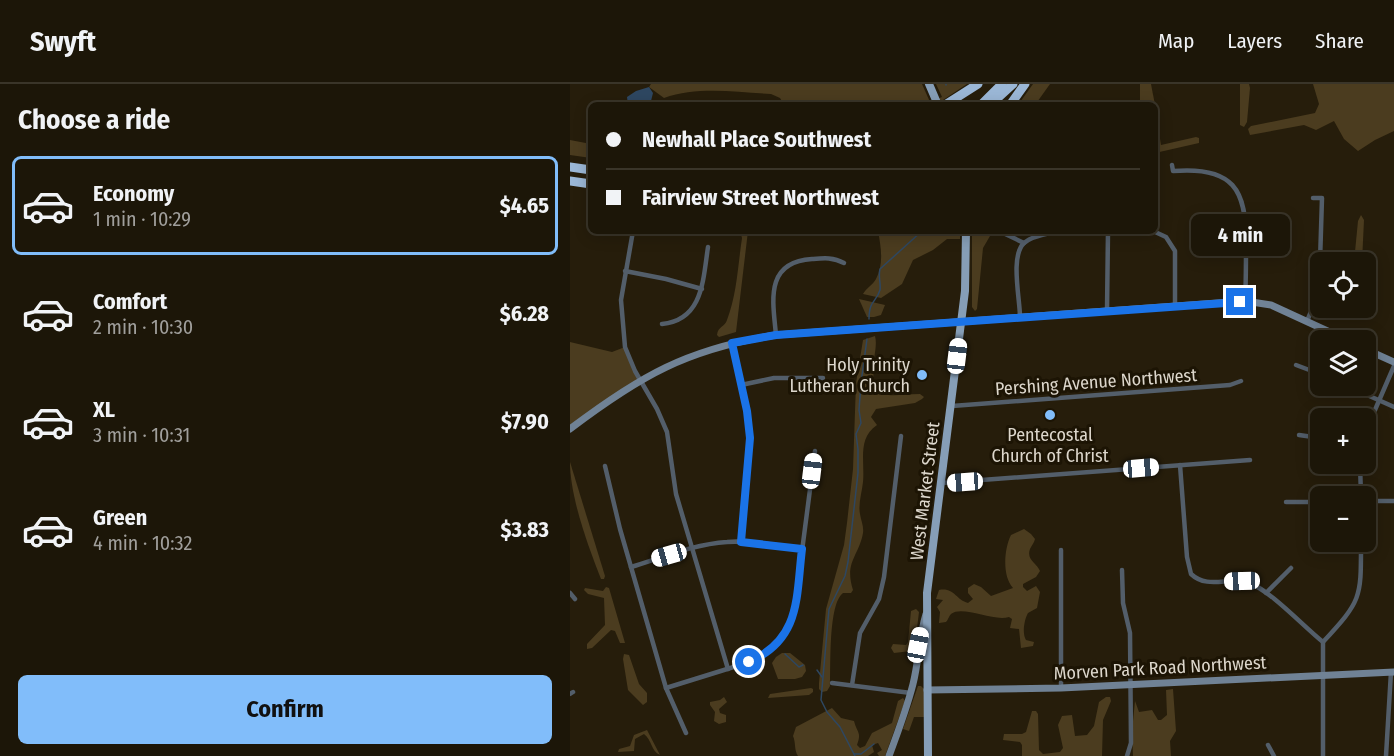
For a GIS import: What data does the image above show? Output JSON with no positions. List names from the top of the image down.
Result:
{
  "streets": {
    "main road": ["West Market Street"],
    "street": ["Pershing Avenue Northwest", "Morven Park Road Northwest"]
  },
  "crossings": [
    ["Pershing Avenue Northwest", "West Market Street"],
    ["West Market Street", "Morven Park Road Northwest"]
  ],
  "places": ["Holy Trinity Lutheran Church", "Pentecostal Church of Christ"],
  "page": {
    "header": "Swyft",
    "nav": ["Map", "Layers", "Share"],
    "heading": "Choose a ride",
    "banner": ["Newhall Place Southwest", "Fairview Street Northwest"],
    "list": [
      {
        "name": "Economy",
        "note": "1 min · 10:29",
        "value": "$4.65"
      },
      {
        "name": "Comfort",
        "note": "2 min · 10:30",
        "value": "$6.28"
      },
      {
        "name": "XL",
        "note": "3 min · 10:31",
        "value": "$7.90"
      },
      {
        "name": "Green",
        "note": "4 min · 10:32",
        "value": "$3.83"
      }
    ],
    "bubble": "4 min",
    "map_buttons": ["+", "−"],
    "buttons": "Confirm"
  }
}
